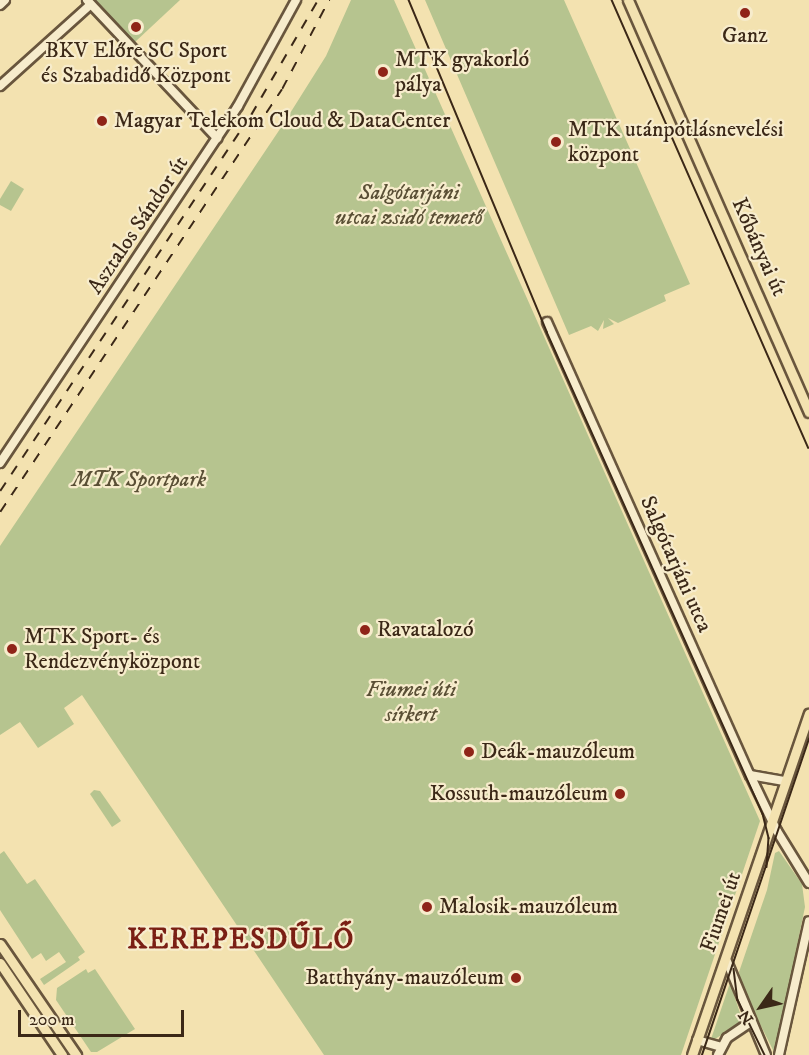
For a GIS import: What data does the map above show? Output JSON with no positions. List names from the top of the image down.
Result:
{
  "streets": {
    "main road": ["Kőbányai út", "Fiumei út"],
    "street": ["Asztalos Sándor út", "Salgótarjáni utca"]
  },
  "crossings": [
    ["Salgótarjáni utca", "Fiumei út"]
  ],
  "districts": ["KEREPESDŰLŐ"],
  "parks": ["Salgótarjáni utcai zsidó temető", "MTK Sportpark", "Fiumei úti sírkert"],
  "places": [
    "Ganz",
    "BKV Előre SC Sport és Szabadidő Központ",
    "MTK gyakorló pálya",
    "Magyar Telekom Cloud & DataCenter",
    "MTK utánpótlásnevelési központ",
    "Ravatalozó",
    "MTK Sport- és Rendezvényközpont",
    "Deák-mauzóleum",
    "Kossuth-mauzóleum",
    "Malosik-mauzóleum",
    "Batthyány-mauzóleum"
  ],
  "scale_bar": "200 m",
  "north": "bottom left"
}
